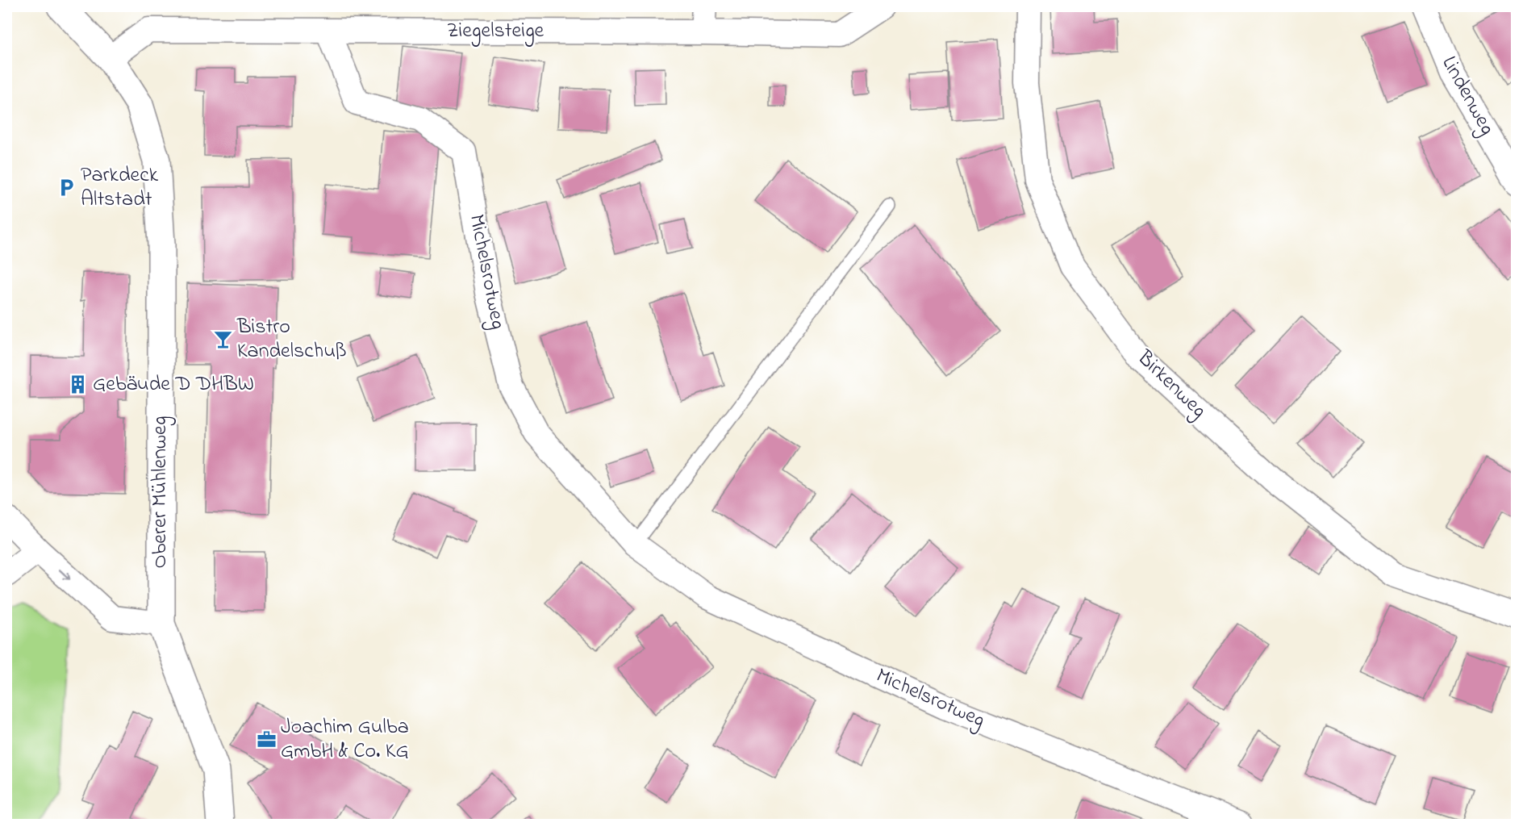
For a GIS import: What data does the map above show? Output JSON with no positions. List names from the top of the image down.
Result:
{
  "streets": {
    "street": [
      "Ziegelsteige",
      "Lindenweg",
      "Michelsrotweg",
      "Birkenweg",
      "Oberer Mühlenweg"
    ]
  },
  "crossings": [
    ["Ziegelsteige", "Michelsrotweg"],
    ["Ziegelsteige", "Oberer Mühlenweg"]
  ],
  "places": {
    "parking": ["Parkdeck Altstadt"],
    "bar": ["Bistro Kandelschuß"],
    "building": ["Gebäude D DHBW"],
    "office": ["Joachim Gulba GmbH & Co. KG"]
  }
}
